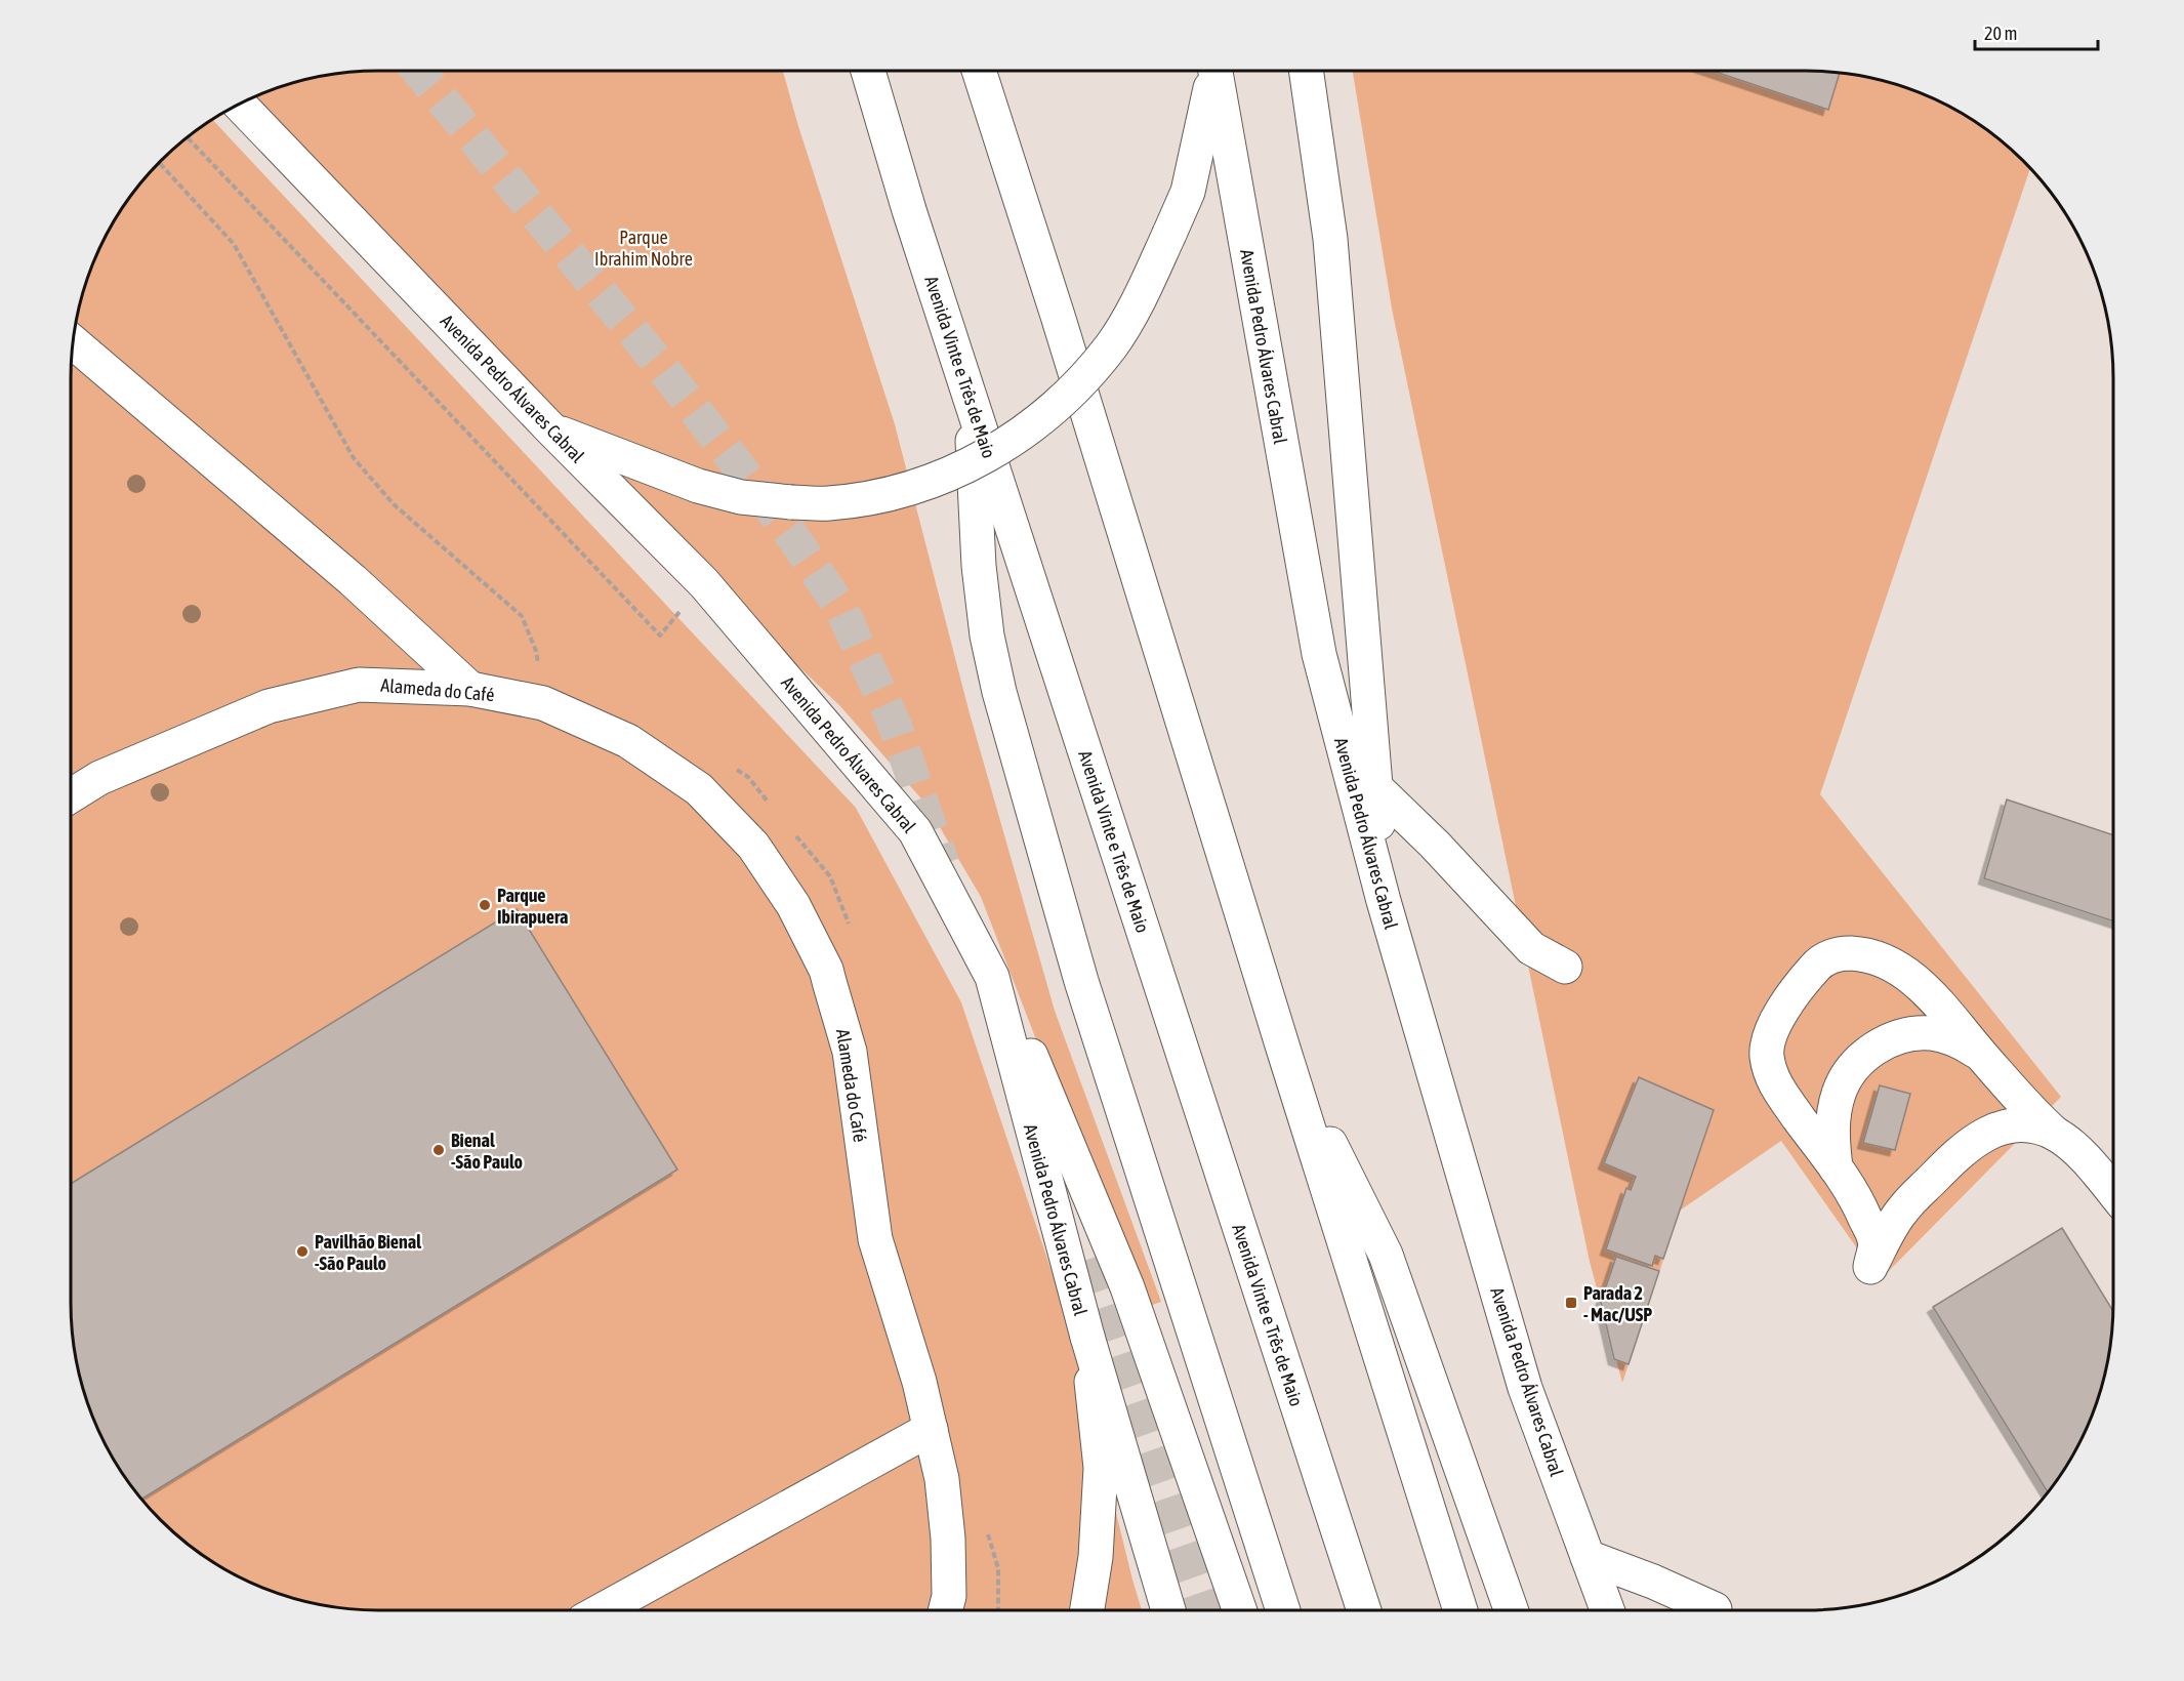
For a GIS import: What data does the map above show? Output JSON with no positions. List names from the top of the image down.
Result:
{
  "streets": {
    "main road": ["Avenida Pedro Álvares Cabral", "Avenida Vinte e Três de Maio", "Alameda do Café"]
  },
  "parks": ["Parque Ibrahim Nobre"],
  "places": {
    "other": ["Parque Ibirapuera", "Bienal -São Paulo", "Pavilhão Bienal -São Paulo"],
    "transit": ["Parada 2 - Mac/USP"]
  },
  "scale_bar": "20 m"
}
